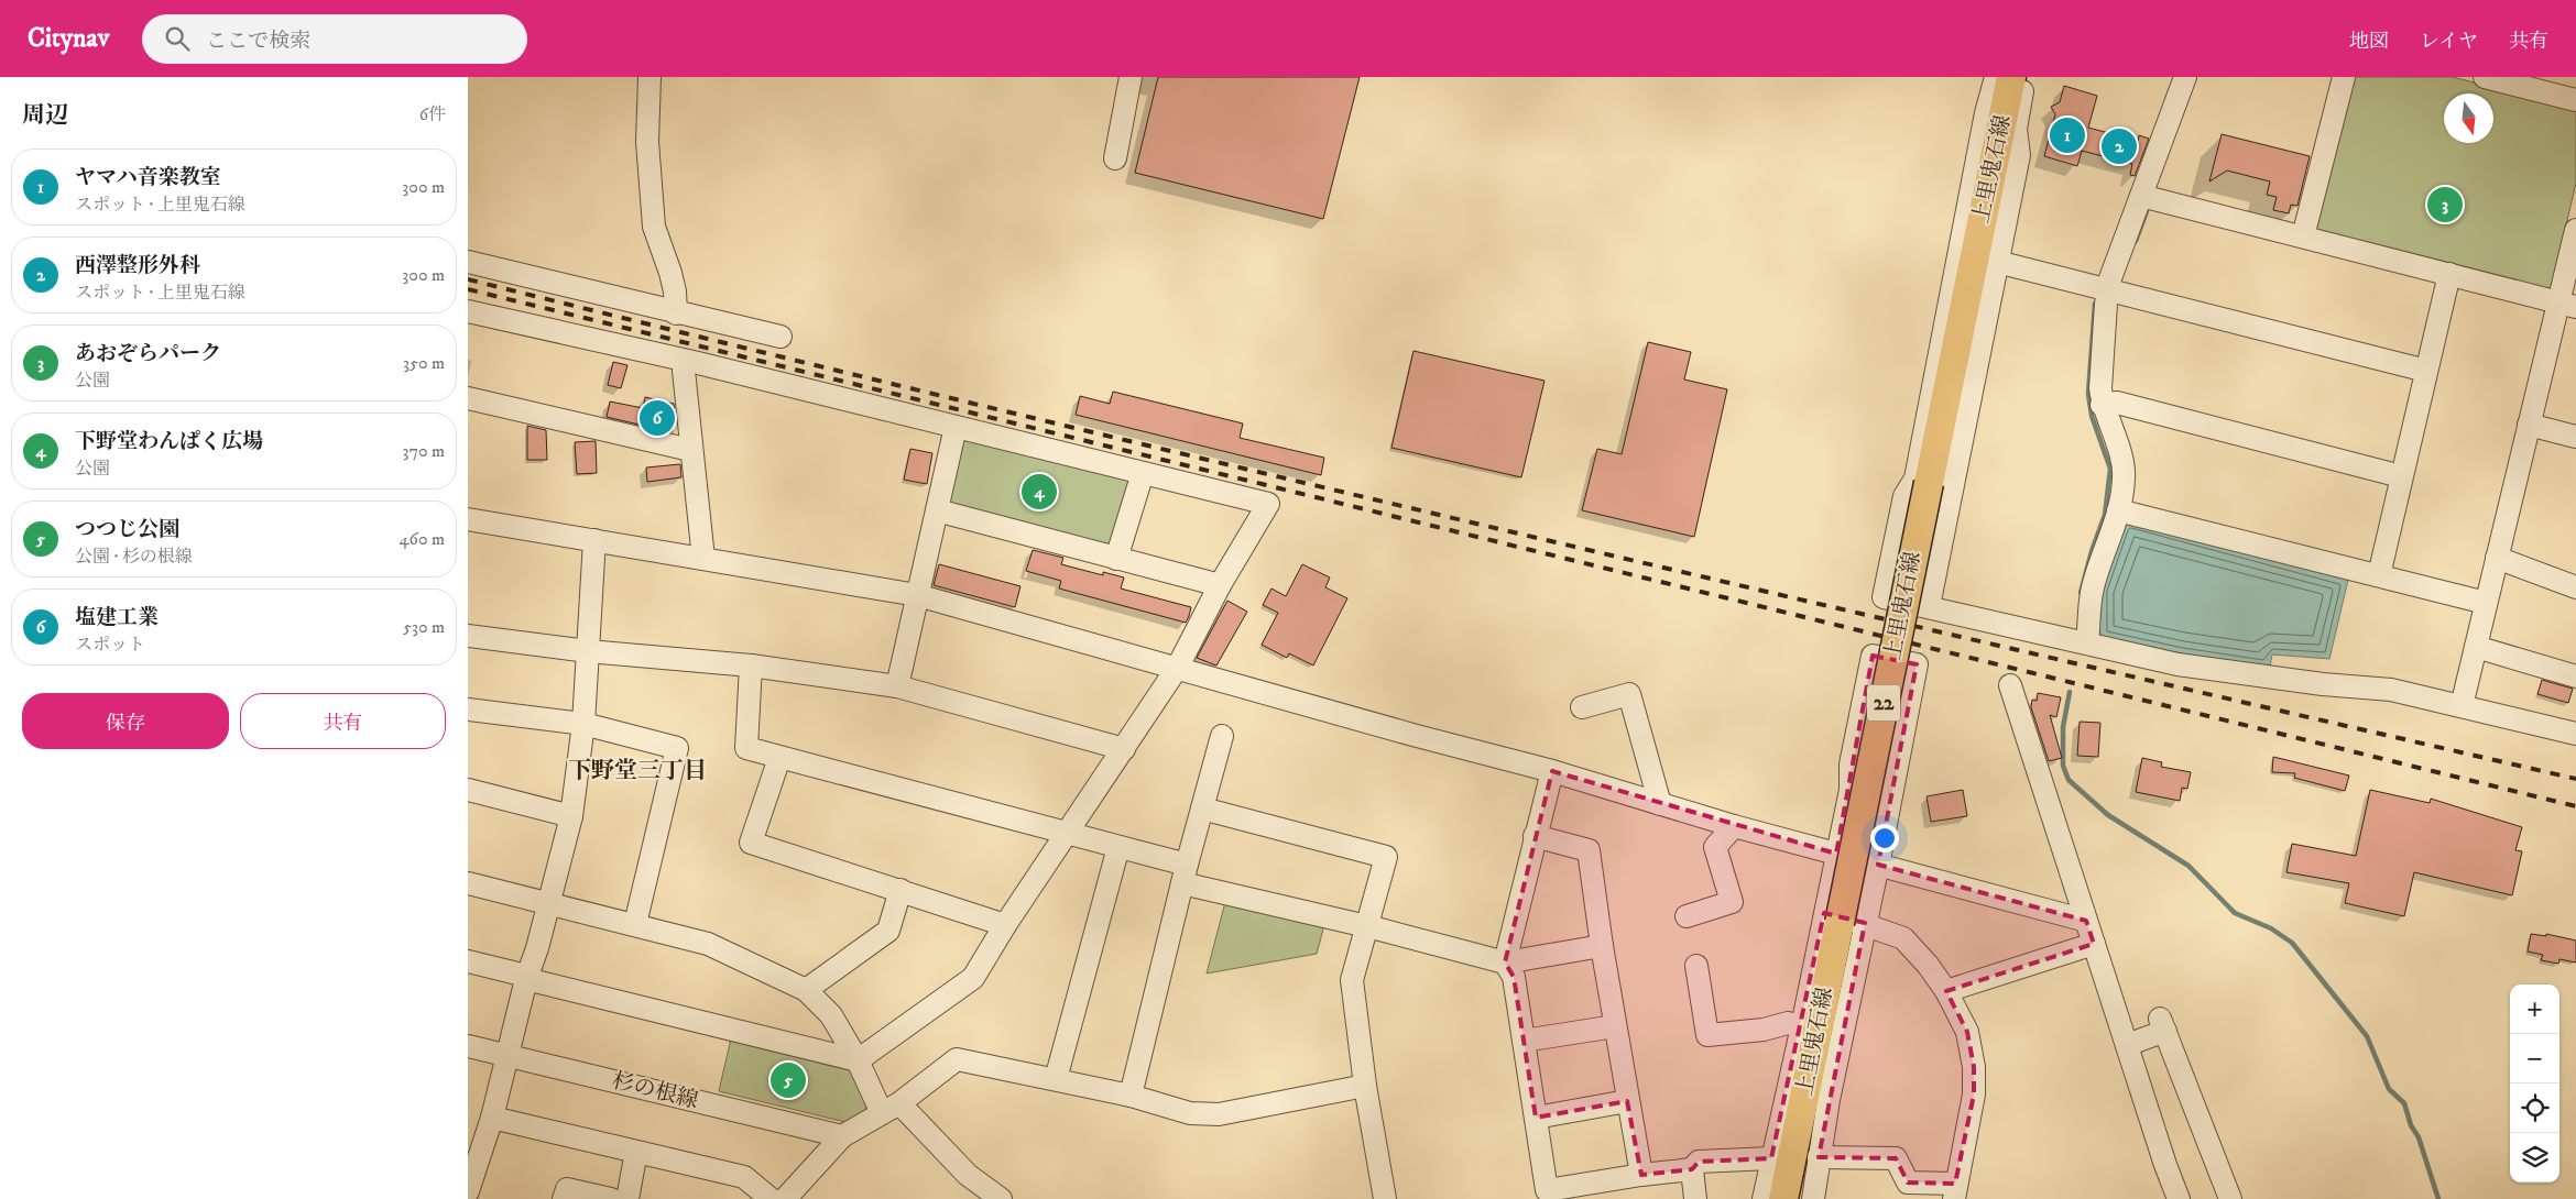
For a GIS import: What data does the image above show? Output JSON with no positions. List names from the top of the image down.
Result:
{
  "streets": {
    "main road": ["上里鬼石線", "22"],
    "street": ["杉の根線"]
  },
  "districts": ["下野堂三丁目"],
  "north": "bottom",
  "page": {
    "header": "Citynav",
    "search": "ここで検索",
    "nav": ["地図", "レイヤ", "共有"],
    "heading": ["周辺", "6件"],
    "pins": [
      "1",
      "2",
      "3",
      "6",
      "4",
      "5"
    ],
    "list": [
      {
        "mark": "1",
        "name": "ヤマハ音楽教室",
        "note": "スポット · 上里鬼石線",
        "value": "300 m"
      },
      {
        "mark": "2",
        "name": "西澤整形外科",
        "note": "スポット · 上里鬼石線",
        "value": "300 m"
      },
      {
        "mark": "3",
        "name": "あおぞらパーク",
        "note": "公園",
        "value": "350 m"
      },
      {
        "mark": "4",
        "name": "下野堂わんぱく広場",
        "note": "公園",
        "value": "370 m"
      },
      {
        "mark": "5",
        "name": "つつじ公園",
        "note": "公園 · 杉の根線",
        "value": "460 m"
      },
      {
        "mark": "6",
        "name": "塩建工業",
        "note": "スポット",
        "value": "530 m"
      }
    ],
    "buttons": ["保存", "共有"],
    "map_buttons": ["+", "−"]
  }
}
